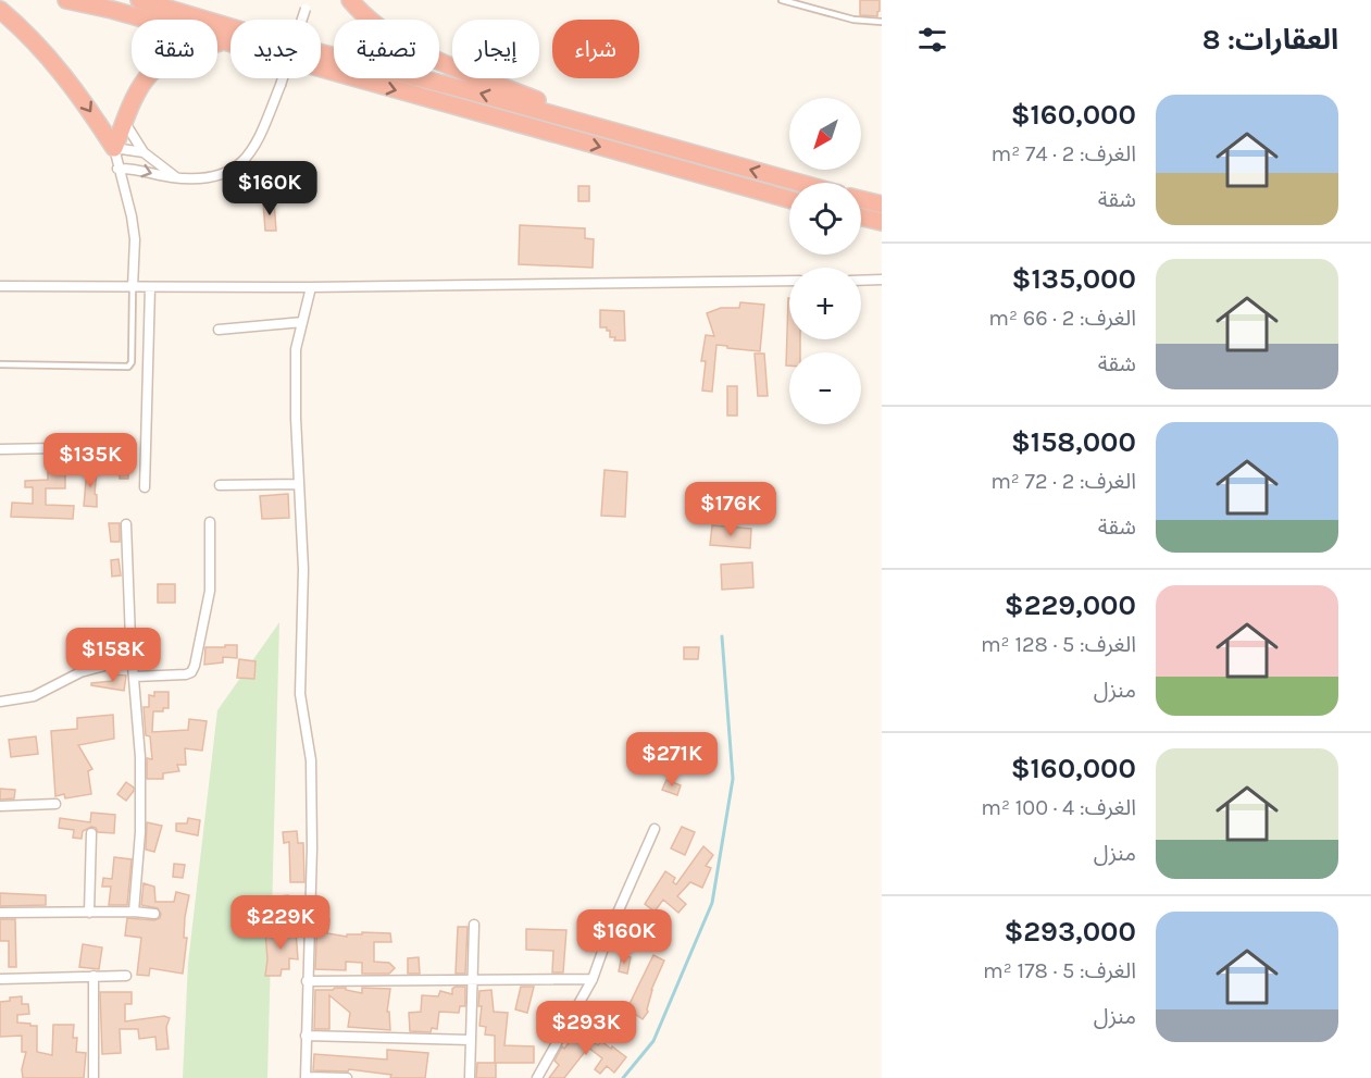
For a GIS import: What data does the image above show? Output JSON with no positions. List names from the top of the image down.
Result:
{
  "north": "bottom left",
  "page": {
    "heading": "العقارات: 8",
    "chip": [
      "شراء",
      "إيجار",
      "تصفية",
      "جديد",
      "شقة"
    ],
    "list": [
      {
        "name": "$160,000",
        "note": "الغرف: 2 · 74 m² · شقة"
      },
      {
        "name": "$135,000",
        "note": "الغرف: 2 · 66 m² · شقة"
      },
      {
        "name": "$158,000",
        "note": "الغرف: 2 · 72 m² · شقة"
      },
      {
        "name": "$229,000",
        "note": "الغرف: 5 · 128 m² · منزل"
      },
      {
        "name": "$160,000",
        "note": "الغرف: 4 · 100 m² · منزل"
      },
      {
        "name": "$293,000",
        "note": "الغرف: 5 · 178 m² · منزل"
      }
    ],
    "map_buttons": ["+", "−"],
    "price": [
      "$160K",
      "$135K",
      "$176K",
      "$158K",
      "$271K",
      "$229K",
      "$160K",
      "$293K"
    ]
  }
}
